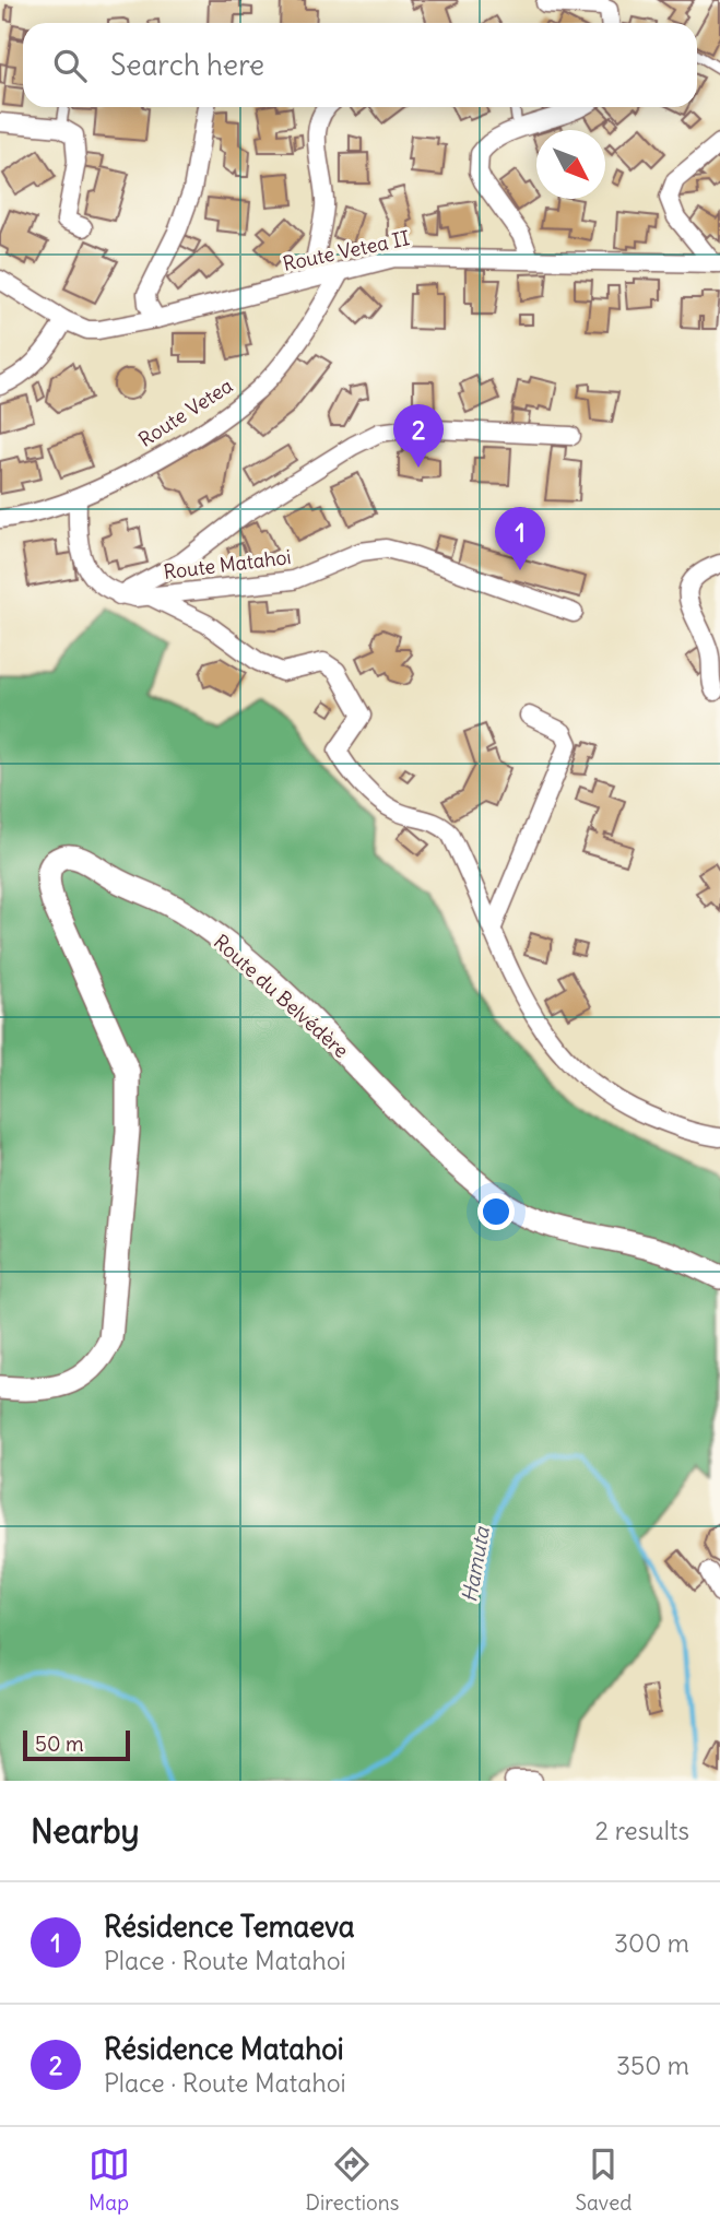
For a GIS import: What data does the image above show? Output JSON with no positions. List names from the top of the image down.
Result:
{
  "streets": {
    "street": [
      "Route Vetea II",
      "Route Vetea",
      "Route Matahoi",
      "Route du Belvédère"
    ]
  },
  "crossings": [
    ["Route Vetea II", "Route Vetea"]
  ],
  "water": ["Hamuta"],
  "scale_bar": "50 m",
  "north": "bottom right",
  "page": {
    "search": "Search here",
    "pins": ["2", "1"],
    "scale": "50 m",
    "heading": ["Nearby", "2 results"],
    "list": [
      {
        "mark": "1",
        "name": "Résidence Temaeva",
        "note": "Place · Route Matahoi",
        "value": "300 m"
      },
      {
        "mark": "2",
        "name": "Résidence Matahoi",
        "note": "Place · Route Matahoi",
        "value": "350 m"
      }
    ],
    "nav": ["Map", "Directions", "Saved"]
  }
}
